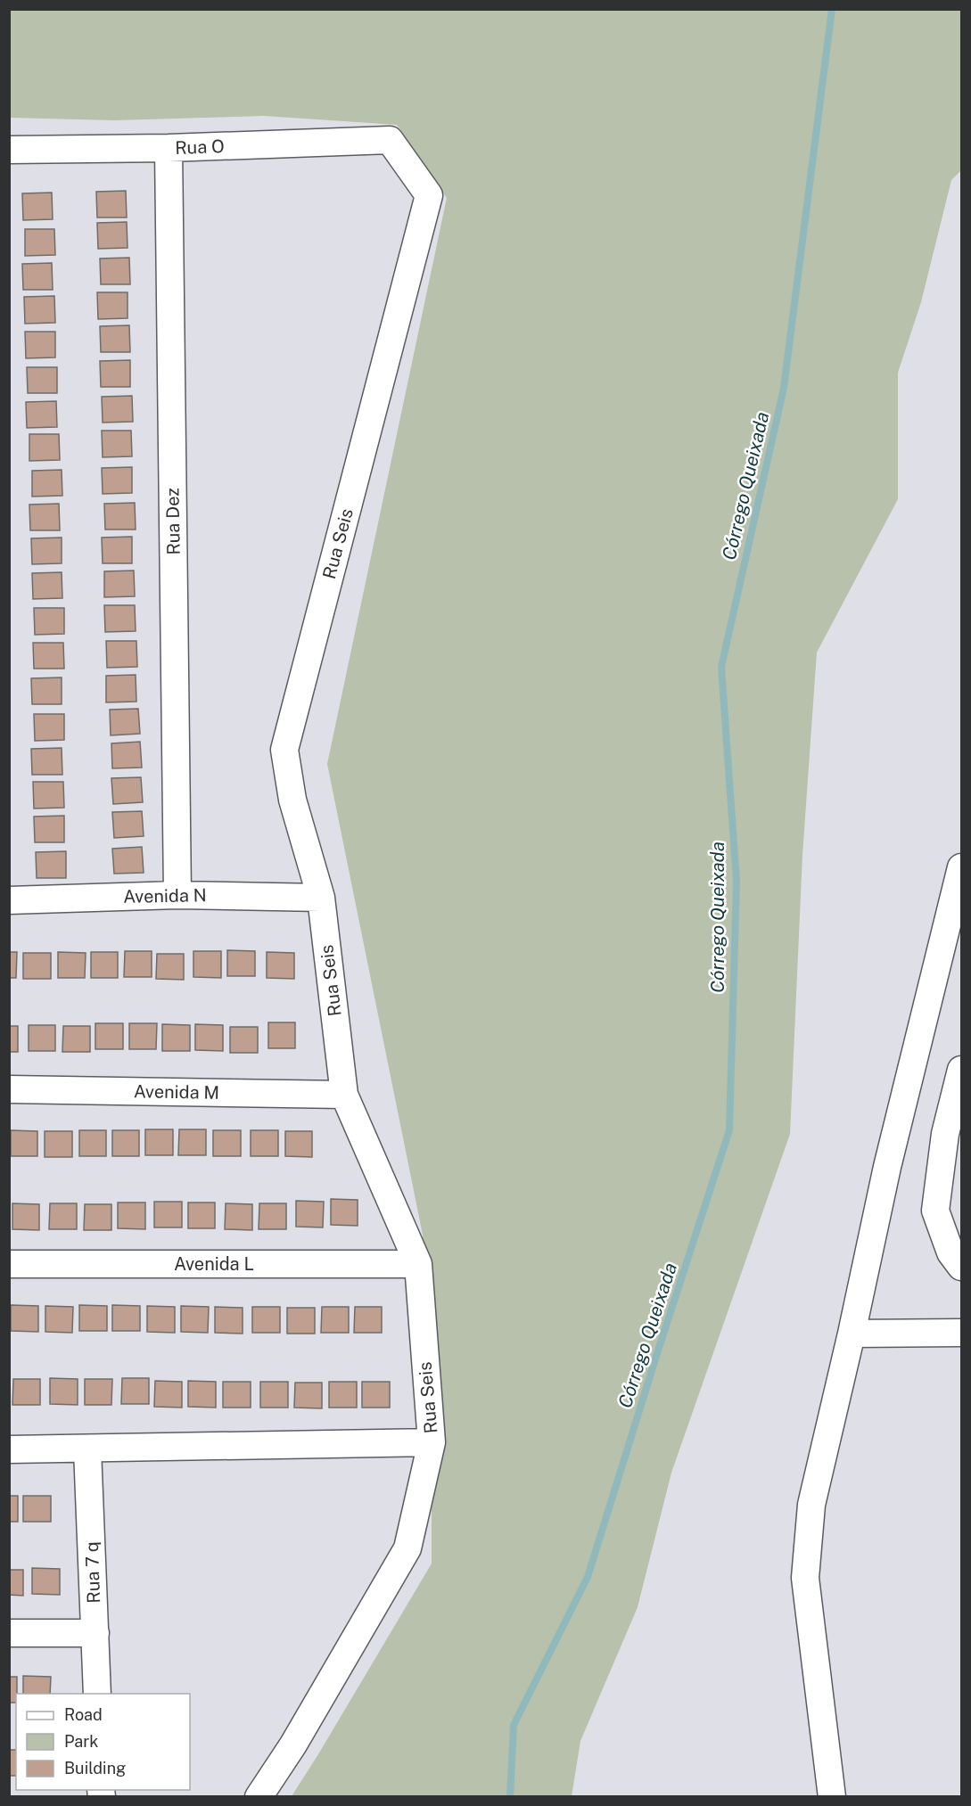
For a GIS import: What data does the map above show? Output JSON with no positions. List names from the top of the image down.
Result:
{
  "streets": {
    "street": [
      "Rua O",
      "Rua Dez",
      "Rua Seis",
      "Avenida N",
      "Avenida M",
      "Avenida L",
      "Rua 7 q"
    ]
  },
  "crossings": [
    ["Rua O", "Rua Dez"],
    ["Rua O", "Rua Seis"],
    ["Rua Dez", "Avenida N"],
    ["Rua Seis", "Avenida N"],
    ["Rua Seis", "Avenida M"],
    ["Rua Seis", "Avenida L"]
  ],
  "water": ["Córrego Queixada"],
  "legend": ["Road", "Park", "Building"]
}
